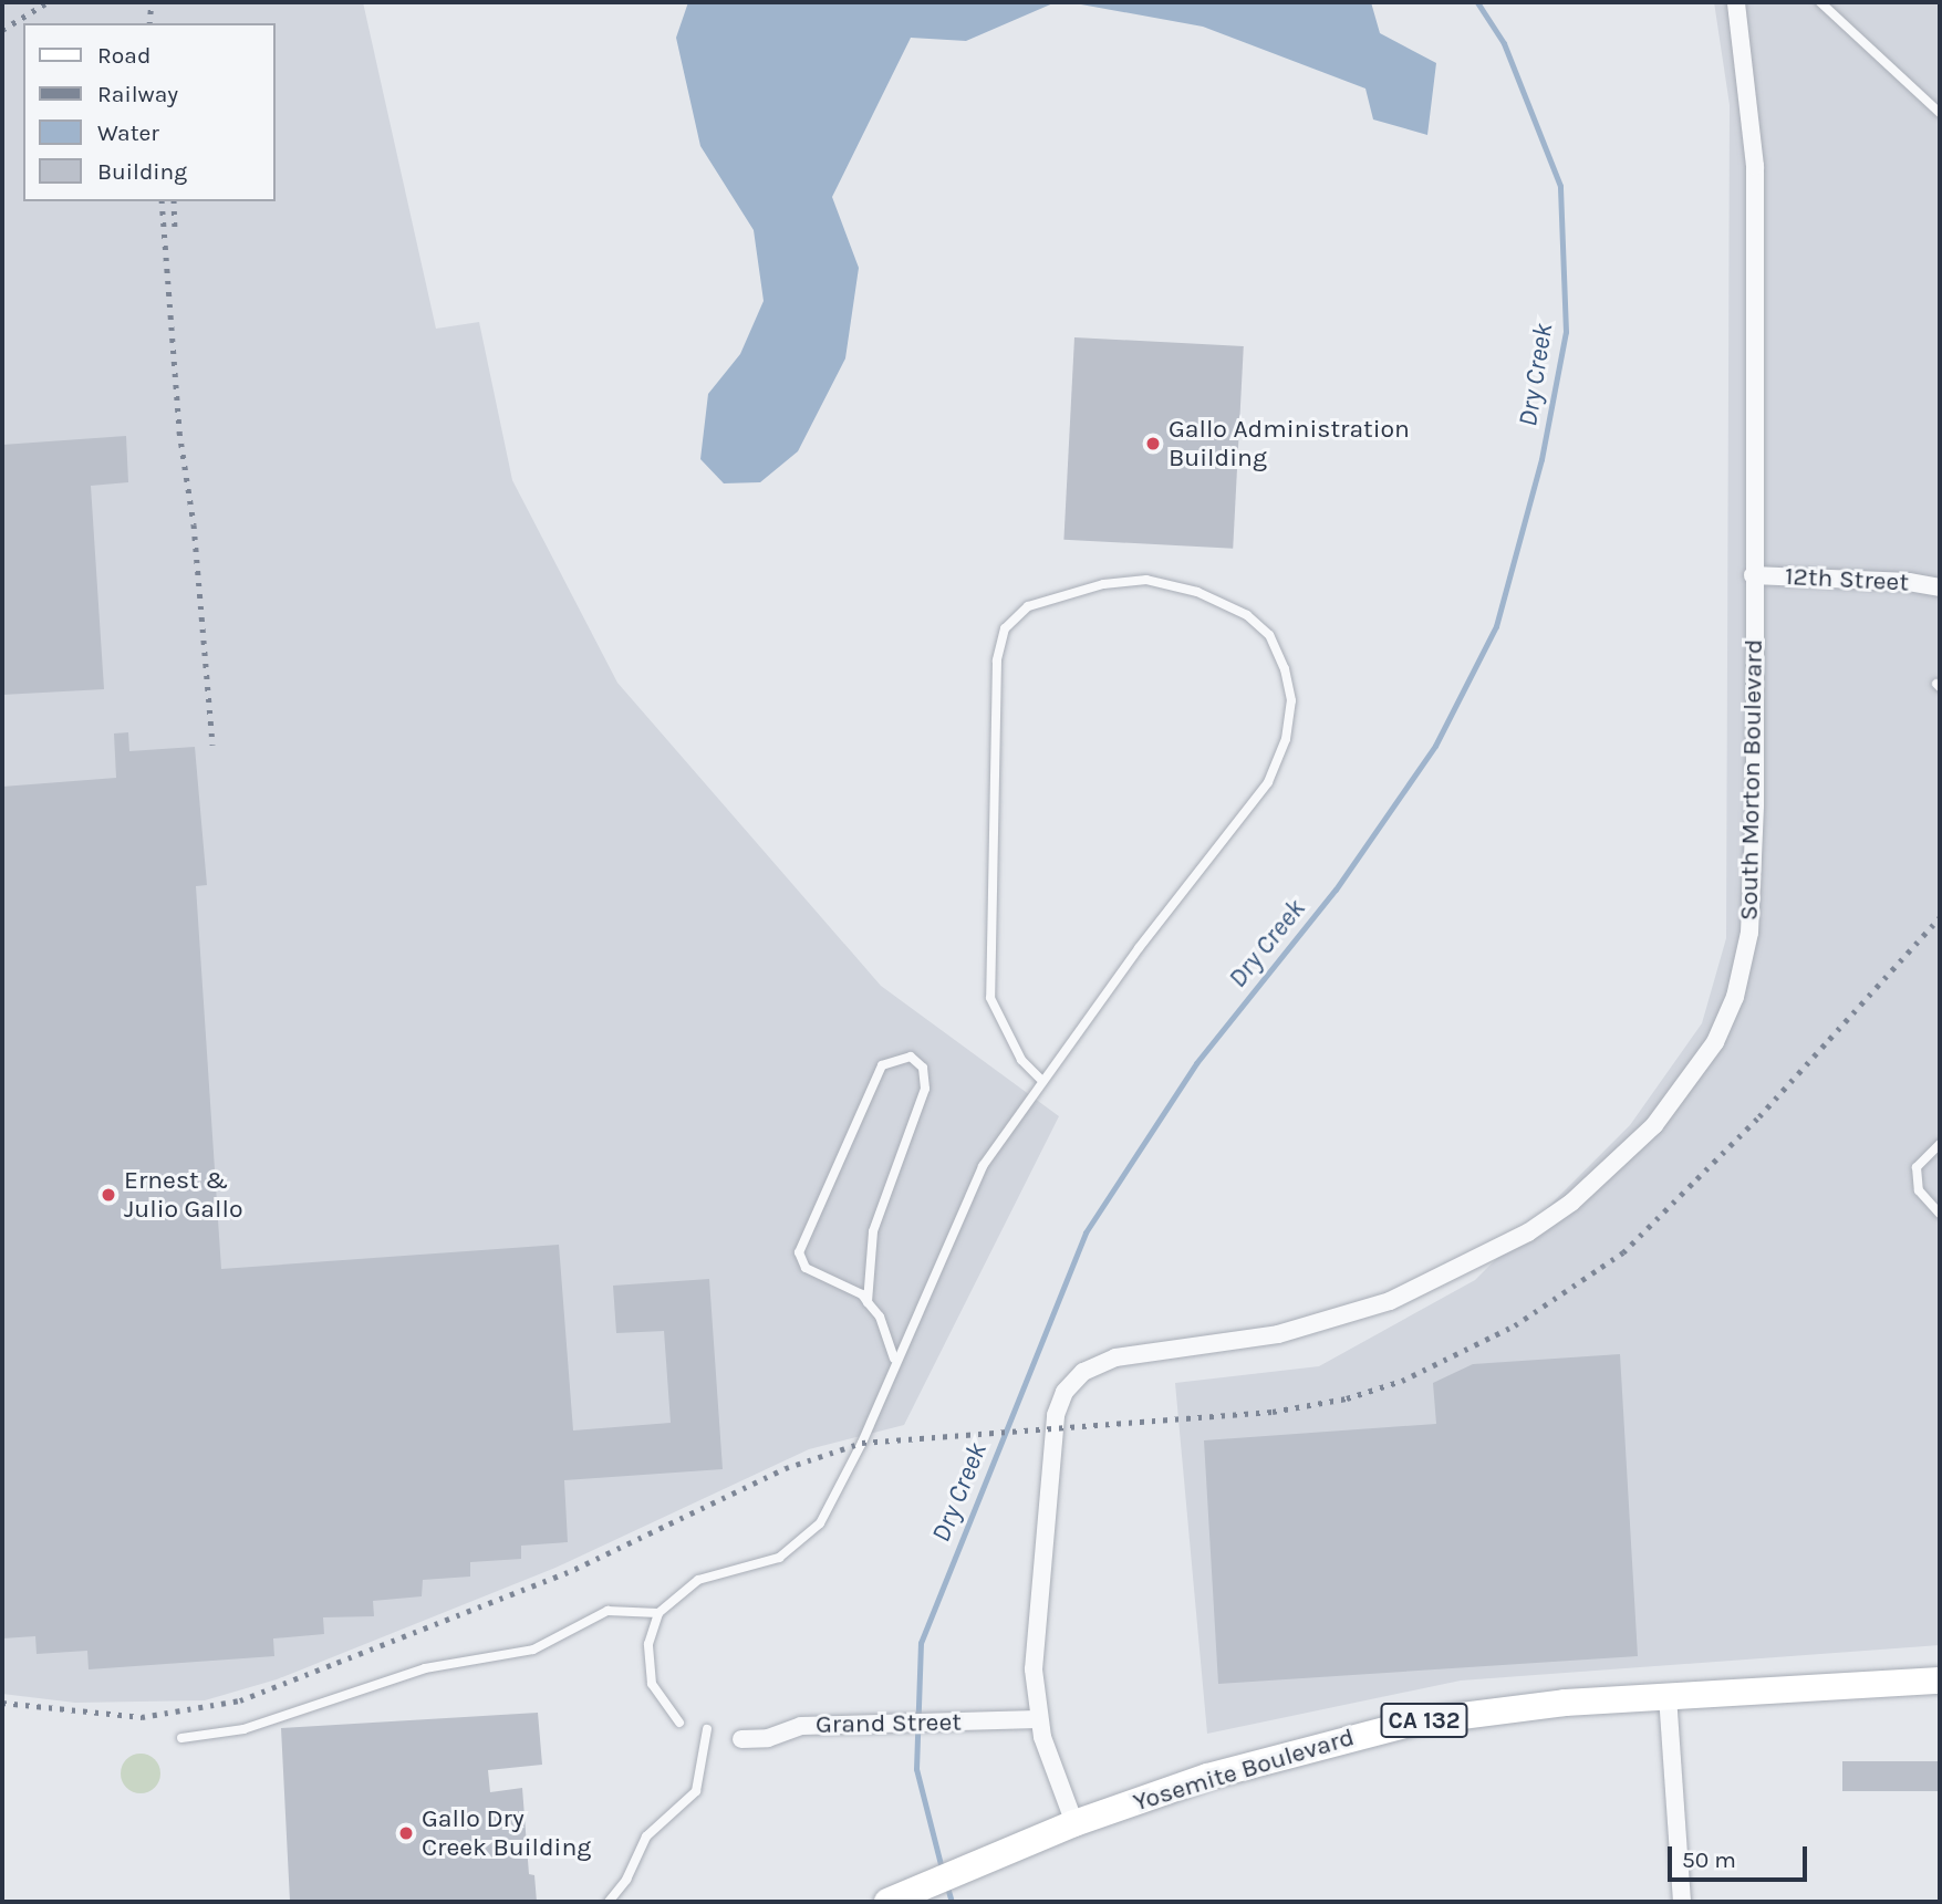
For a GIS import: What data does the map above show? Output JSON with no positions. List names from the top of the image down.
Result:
{
  "streets": {
    "main road": ["CA 132", "Yosemite Boulevard"],
    "street": ["12th Street", "South Morton Boulevard", "Grand Street"]
  },
  "crossings": [
    ["12th Street", "South Morton Boulevard"],
    ["South Morton Boulevard", "Grand Street"],
    ["South Morton Boulevard", "Yosemite Boulevard"]
  ],
  "water": ["Dry Creek"],
  "places": ["Gallo Administration Building", "Ernest & Julio Gallo", "Gallo Dry Creek Building"],
  "legend": [
    "Road",
    "Railway",
    "Water",
    "Building"
  ],
  "scale_bar": "50 m"
}
